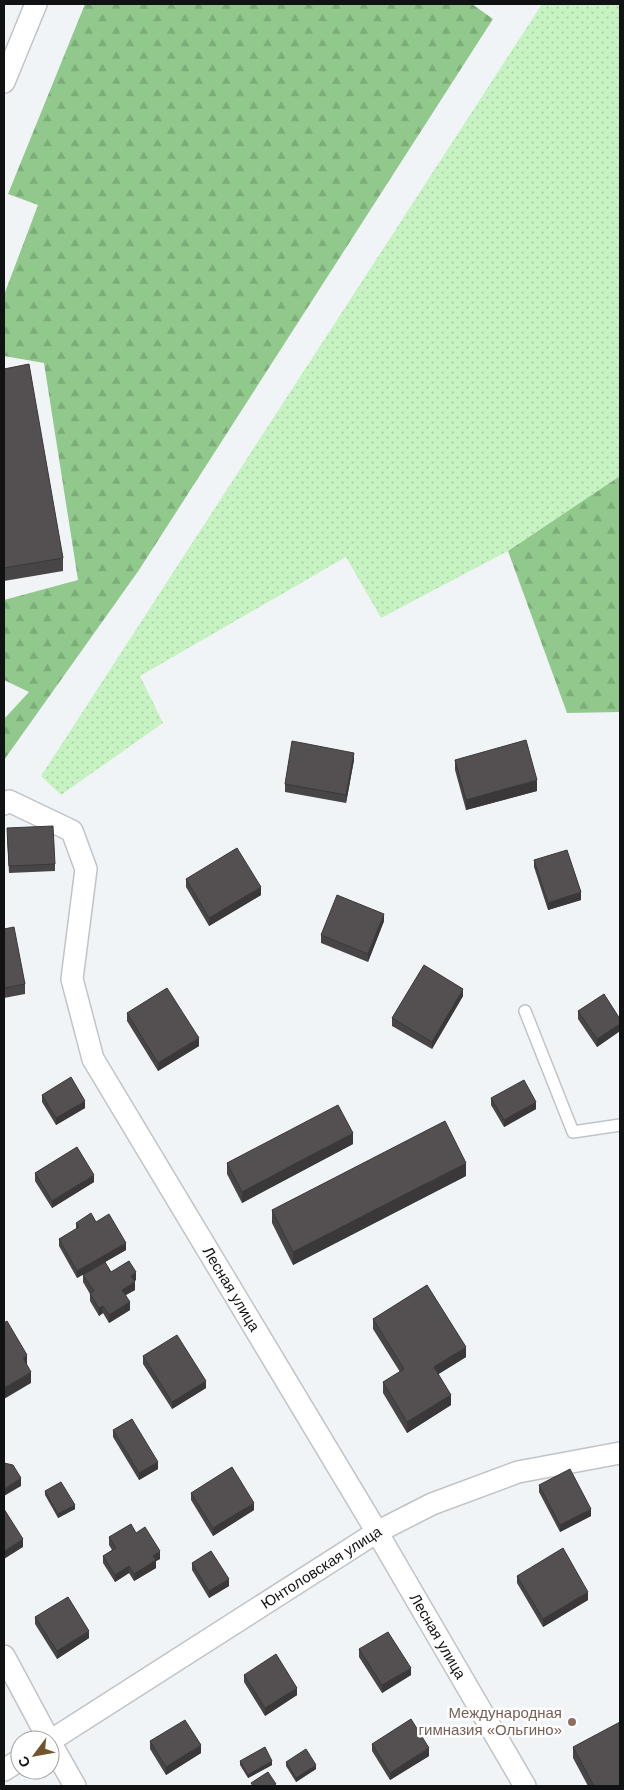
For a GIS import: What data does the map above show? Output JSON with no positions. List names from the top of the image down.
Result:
{
  "streets": {
    "street": ["Лесная улица", "Юнтоловская улица"]
  },
  "crossings": [
    ["Лесная улица", "Юнтоловская улица"]
  ],
  "places": ["Международная гимназия «Ольгино»"],
  "north": "bottom left"
}
